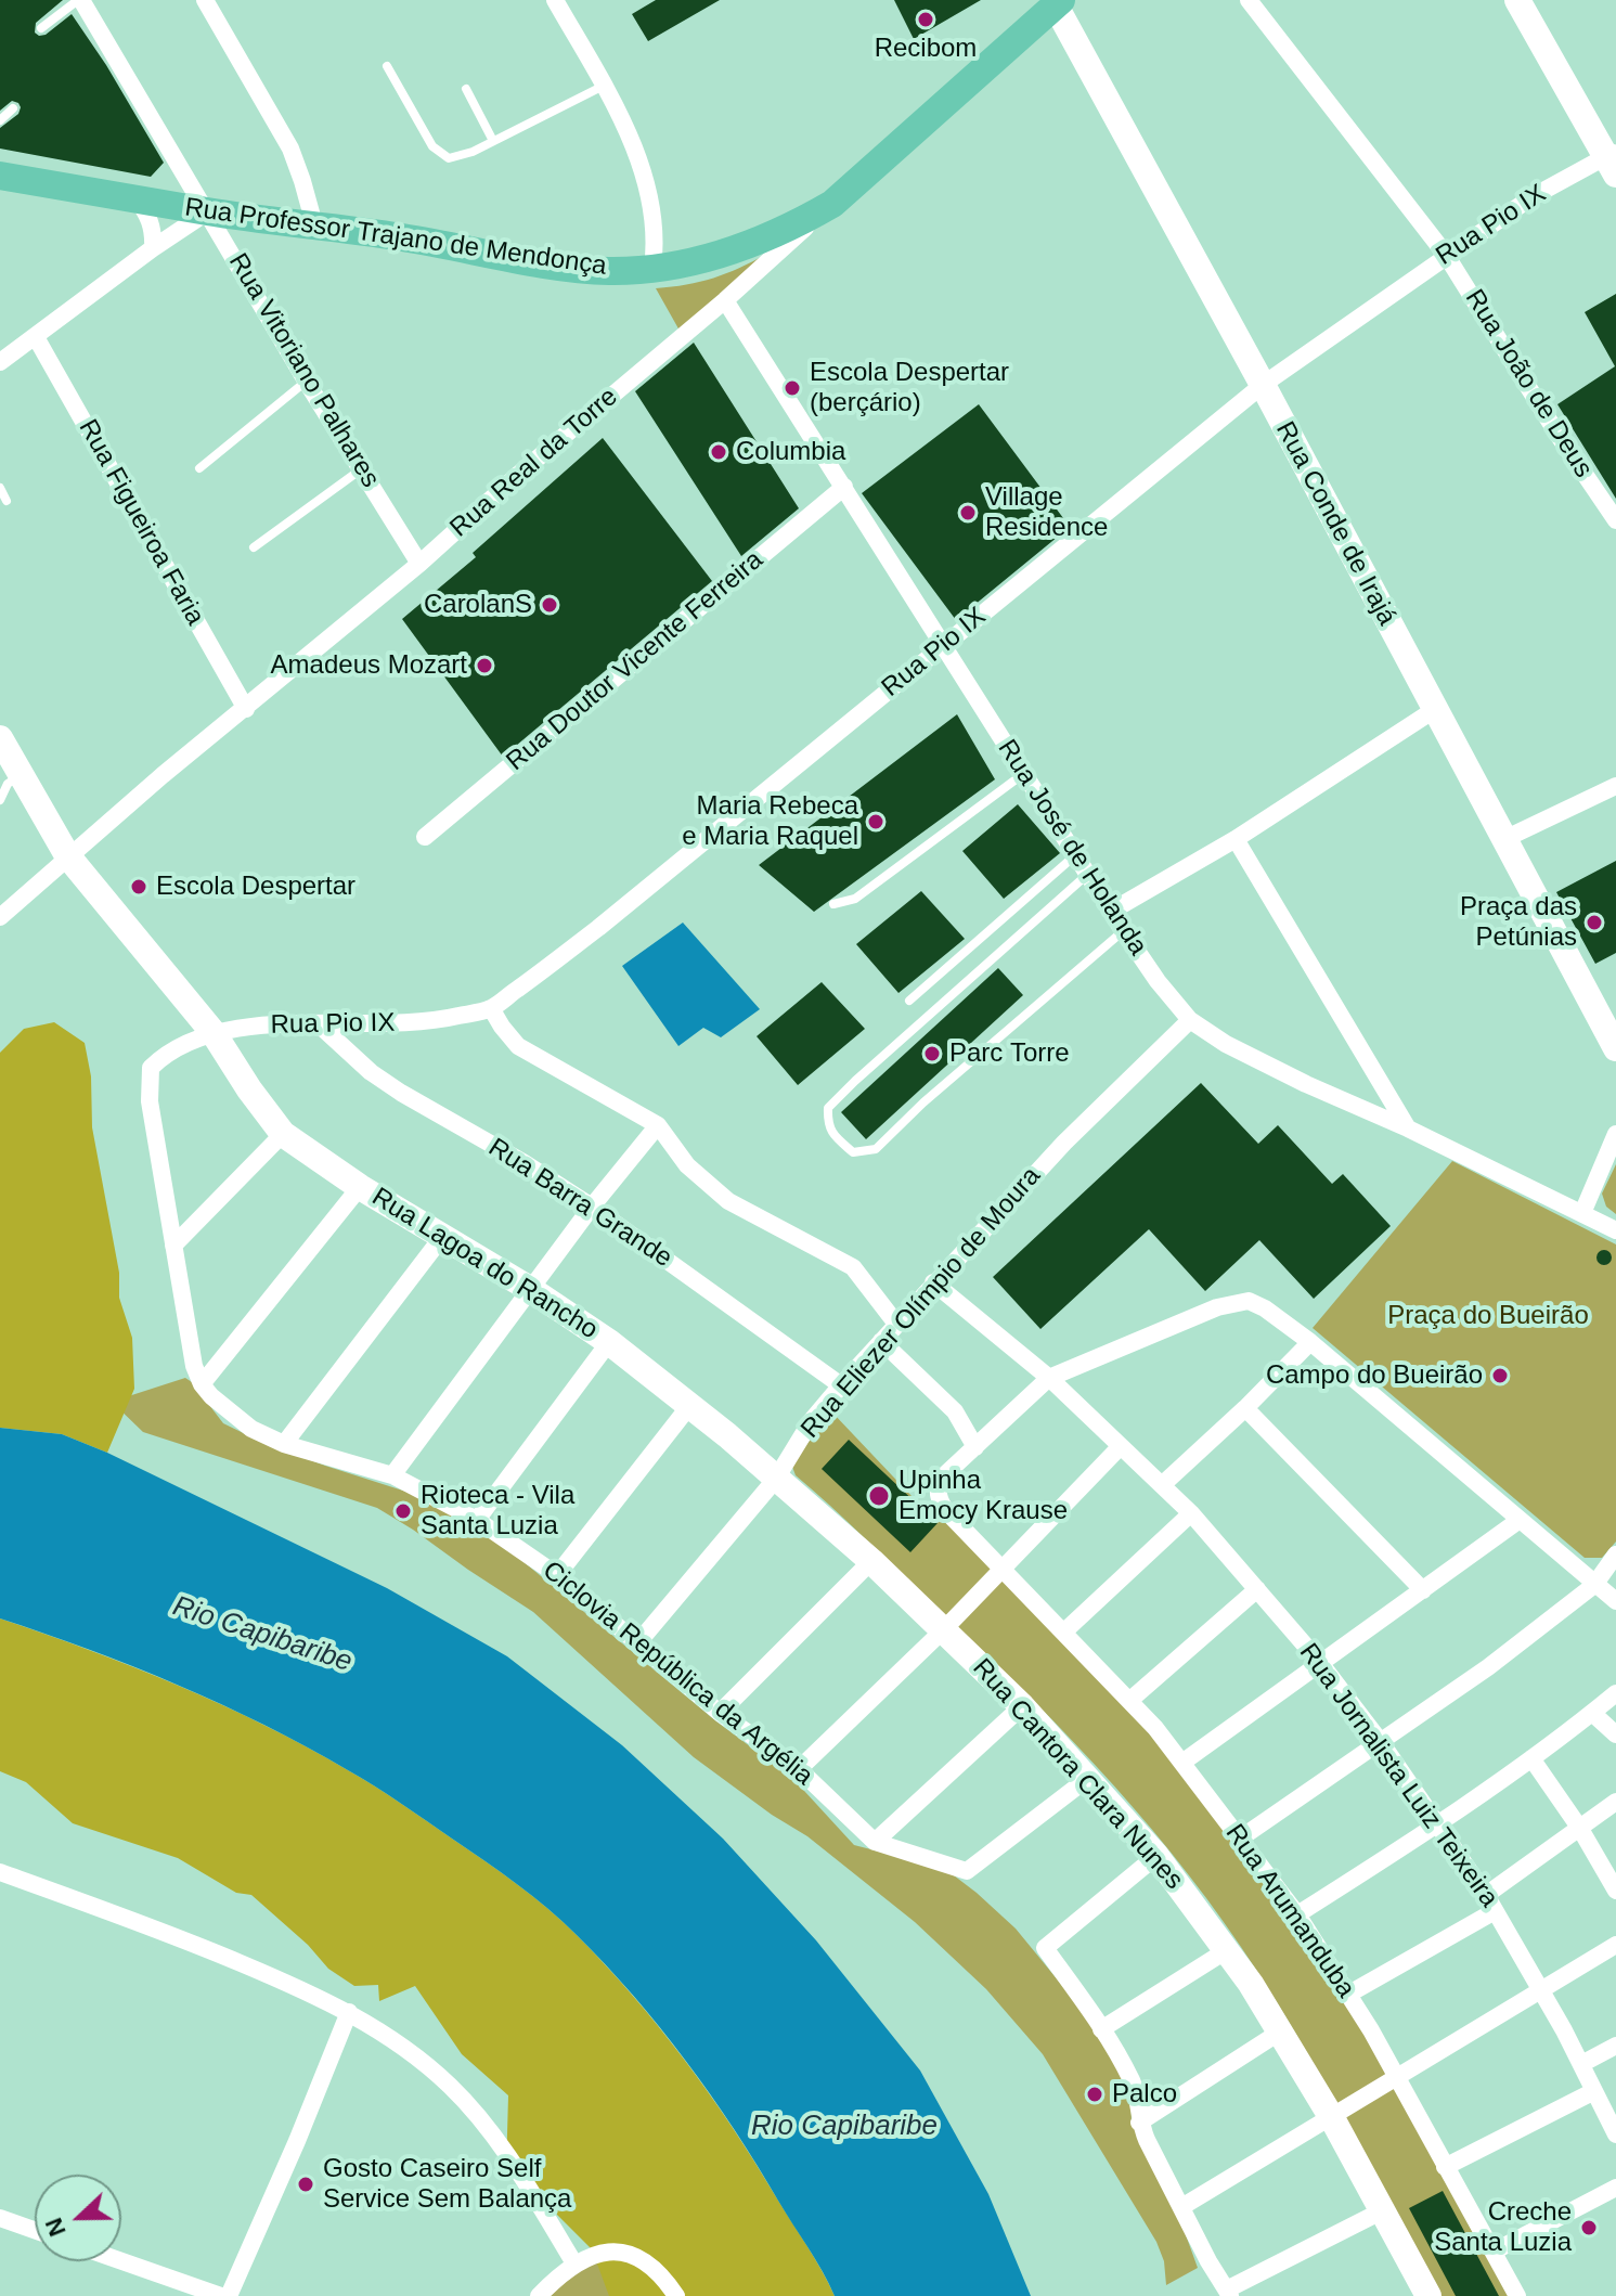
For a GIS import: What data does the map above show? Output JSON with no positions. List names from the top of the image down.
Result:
{
  "streets": {
    "main road": ["Rua Professor Trajano de Mendonça", "Rua Real da Torre"],
    "street": [
      "Rua Pio IX",
      "Rua Vitoriano Palhares",
      "Rua João de Deus",
      "Rua Figueiroa Faria",
      "Rua Conde de Irajá",
      "Rua Doutor Vicente Ferreira",
      "Rua José de Holanda",
      "Rua Barra Grande",
      "Rua Lagoa do Rancho",
      "Rua Eliezer Olímpio de Moura",
      "Ciclovia República da Argélia",
      "Rua Cantora Clara Nunes",
      "Rua Jornalista Luiz Teixeira",
      "Rua Arumanduba"
    ]
  },
  "crossings": [
    ["Rua Pio IX", "Rua João de Deus"],
    ["Rua Pio IX", "Rua Conde de Irajá"],
    ["Rua Pio IX", "Rua José de Holanda"],
    ["Rua Pio IX", "Rua Barra Grande"],
    ["Rua Pio IX", "Rua Lagoa do Rancho"],
    ["Rua Professor Trajano de Mendonça", "Rua Vitoriano Palhares"],
    ["Rua Professor Trajano de Mendonça", "Rua Real da Torre"],
    ["Rua Vitoriano Palhares", "Rua Real da Torre"],
    ["Rua Real da Torre", "Rua Figueiroa Faria"],
    ["Rua Real da Torre", "Rua Conde de Irajá"],
    ["Rua Real da Torre", "Rua José de Holanda"],
    ["Rua Real da Torre", "Rua Lagoa do Rancho"],
    ["Rua Doutor Vicente Ferreira", "Rua José de Holanda"],
    ["Rua José de Holanda", "Rua Eliezer Olímpio de Moura"],
    ["Rua Barra Grande", "Rua Eliezer Olímpio de Moura"],
    ["Rua Lagoa do Rancho", "Rua Eliezer Olímpio de Moura"],
    ["Rua Lagoa do Rancho", "Rua Cantora Clara Nunes"],
    ["Rua Eliezer Olímpio de Moura", "Ciclovia República da Argélia"],
    ["Rua Eliezer Olímpio de Moura", "Rua Cantora Clara Nunes"],
    ["Rua Eliezer Olímpio de Moura", "Rua Jornalista Luiz Teixeira"],
    ["Ciclovia República da Argélia", "Rua Cantora Clara Nunes"]
  ],
  "water": ["Rio Capibaribe"],
  "parks": ["Praça do Bueirão"],
  "places": [
    "Recibom",
    "Escola Despertar (berçário)",
    "Columbia",
    "Village Residence",
    "CarolanS",
    "Amadeus Mozart",
    "Maria Rebeca e Maria Raquel",
    "Escola Despertar",
    "Praça das Petúnias",
    "Parc Torre",
    "Campo do Bueirão",
    "Upinha Emocy Krause",
    "Rioteca - Vila Santa Luzia",
    "Palco",
    "Gosto Caseiro Self Service Sem Balança",
    "Creche Santa Luzia"
  ],
  "north": "left"
}
